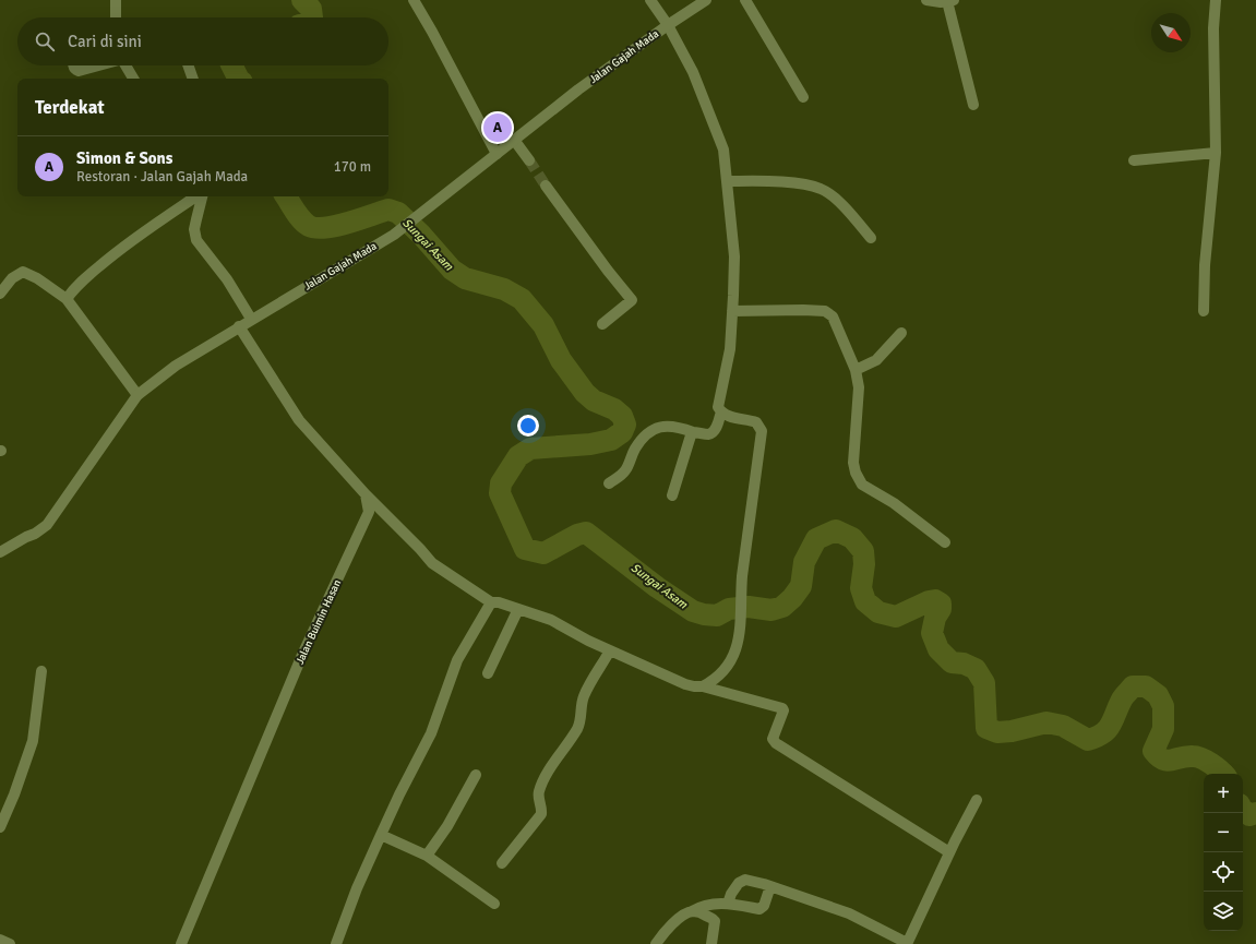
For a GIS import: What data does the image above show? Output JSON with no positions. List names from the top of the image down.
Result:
{
  "streets": {
    "street": ["Jalan Gajah Mada", "Jalan Buimin Hasan"]
  },
  "water": ["Sungai Asam"],
  "north": "bottom right",
  "page": {
    "search": "Cari di sini",
    "heading": "Terdekat",
    "pins": "A",
    "list": [
      {
        "mark": "A",
        "name": "Simon & Sons",
        "note": "Restoran · Jalan Gajah Mada",
        "value": "170 m"
      }
    ],
    "map_buttons": ["+", "−"]
  }
}
